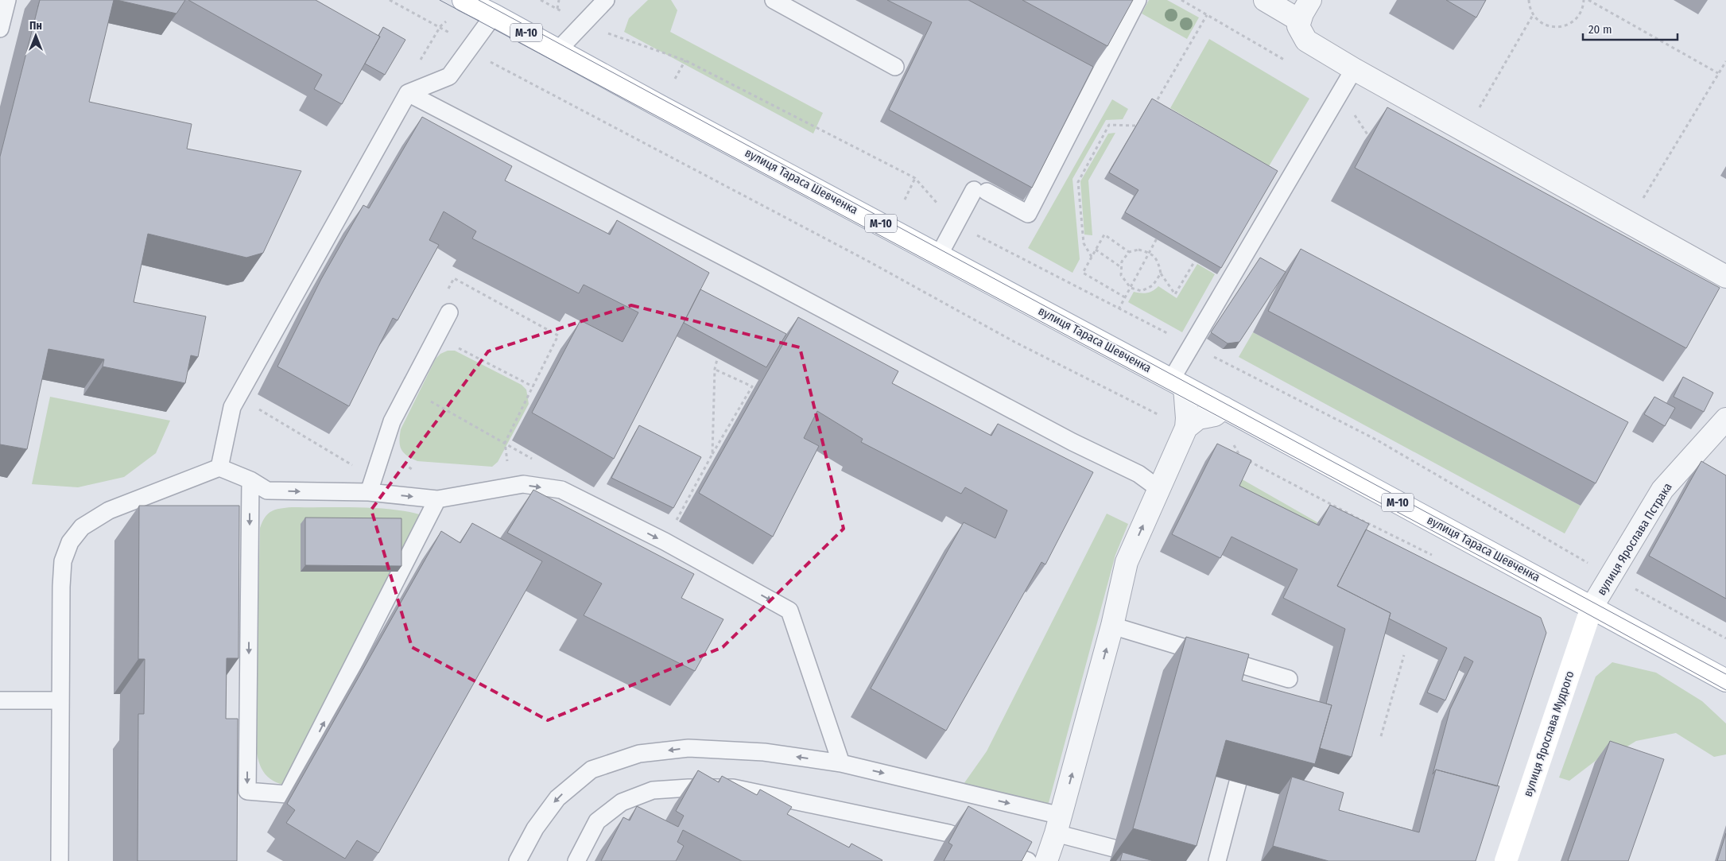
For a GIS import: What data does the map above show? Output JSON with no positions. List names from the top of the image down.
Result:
{
  "streets": {
    "main road": ["М-10", "вулиця Тараса Шевченка", "вулиця Ярослава Мудрого"],
    "street": ["вулиця Ярослава Пстрака"]
  },
  "crossings": [
    ["вулиця Тараса Шевченка", "вулиця Ярослава Пстрака"],
    ["вулиця Тараса Шевченка", "вулиця Ярослава Мудрого"],
    ["вулиця Ярослава Пстрака", "вулиця Ярослава Мудрого"]
  ],
  "scale_bar": "20 m",
  "north": "top"
}
